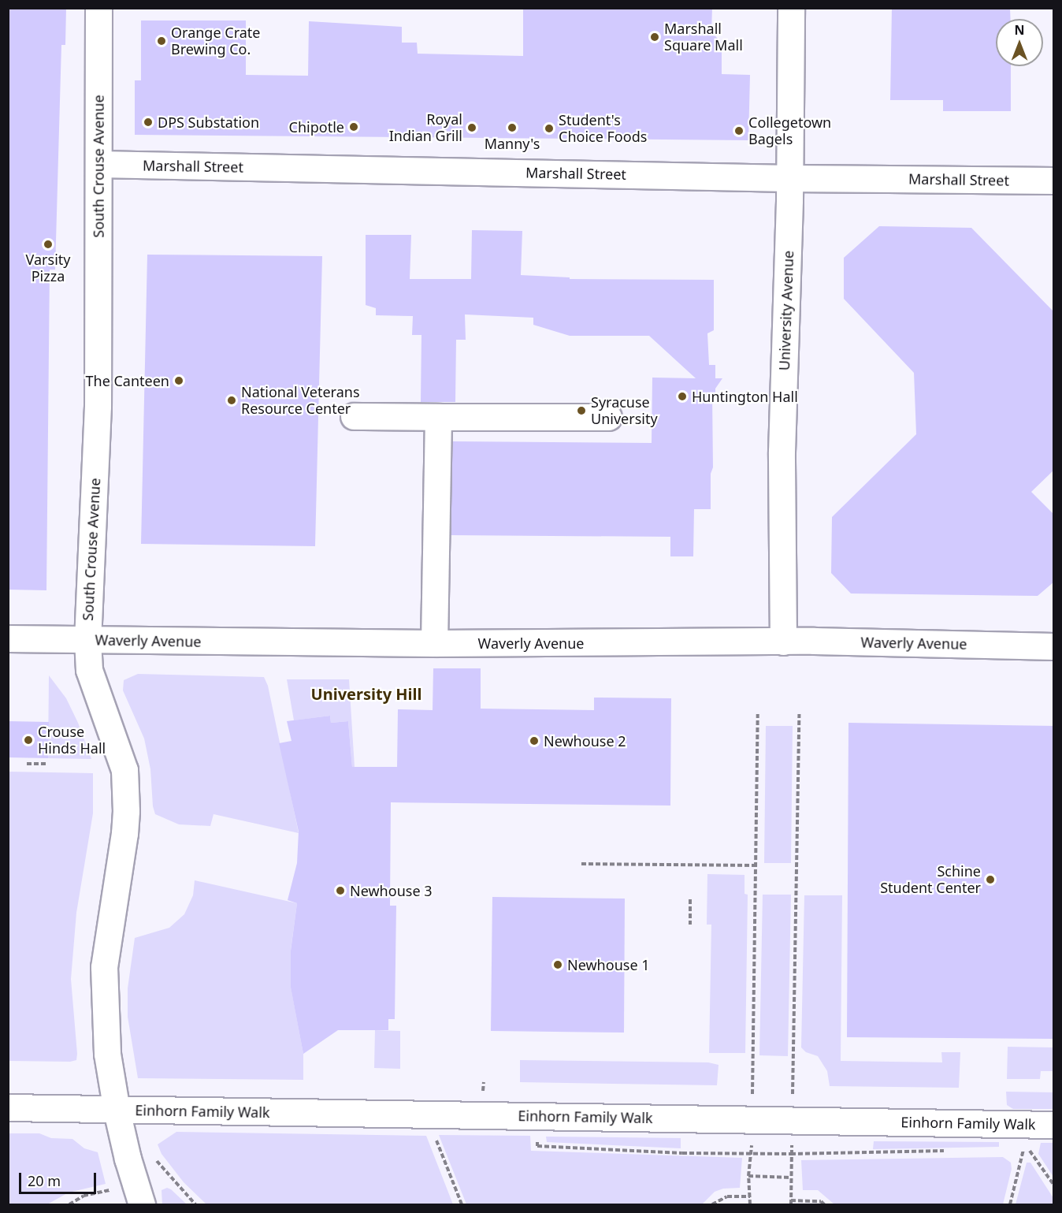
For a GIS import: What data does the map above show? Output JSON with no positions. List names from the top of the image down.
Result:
{
  "streets": {
    "street": [
      "South Crouse Avenue",
      "Marshall Street",
      "University Avenue",
      "Waverly Avenue",
      "Einhorn Family Walk"
    ]
  },
  "crossings": [
    ["South Crouse Avenue", "Marshall Street"],
    ["South Crouse Avenue", "Waverly Avenue"],
    ["South Crouse Avenue", "Einhorn Family Walk"],
    ["Marshall Street", "University Avenue"],
    ["University Avenue", "Waverly Avenue"]
  ],
  "districts": ["University Hill"],
  "places": [
    "Marshall Square Mall",
    "Orange Crate Brewing Co.",
    "DPS Substation",
    "Chipotle",
    "Royal Indian Grill",
    "Manny's",
    "Student's Choice Foods",
    "Collegetown Bagels",
    "Varsity Pizza",
    "The Canteen",
    "Huntington Hall",
    "National Veterans Resource Center",
    "Syracuse University",
    "Crouse Hinds Hall",
    "Newhouse 2",
    "Schine Student Center",
    "Newhouse 3",
    "Newhouse 1"
  ],
  "scale_bar": "20 m",
  "north": "top"
}
